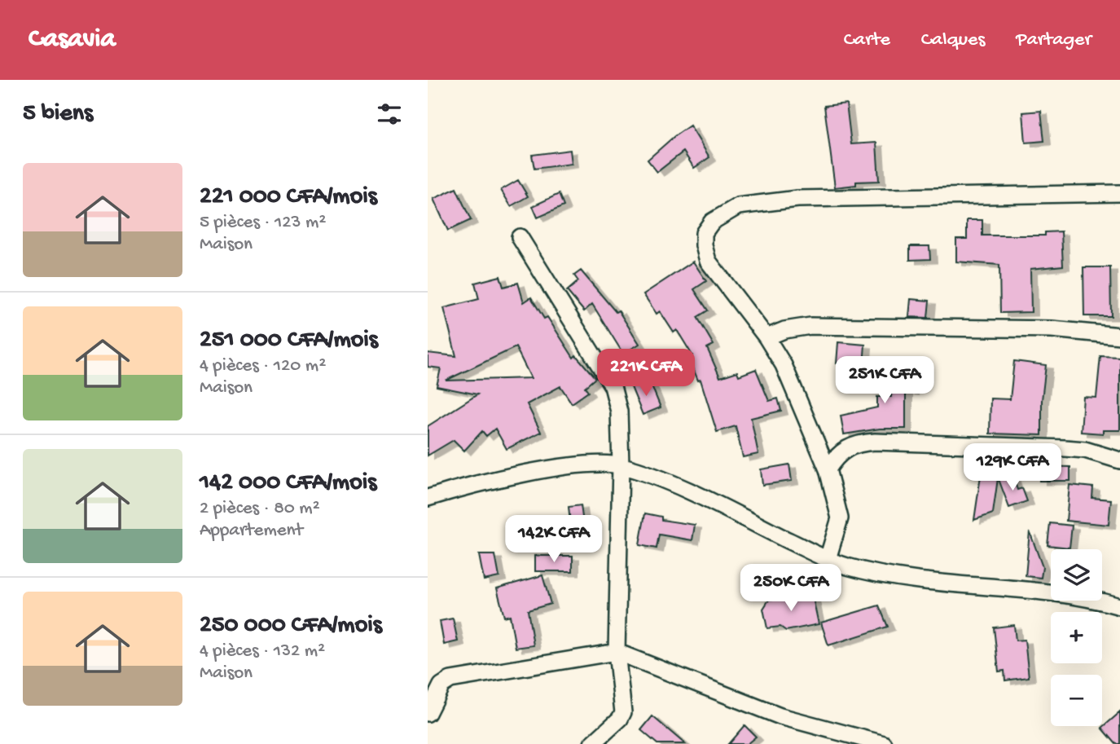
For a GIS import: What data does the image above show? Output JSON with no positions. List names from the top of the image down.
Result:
{
  "page": {
    "header": "Casavia",
    "nav": ["Carte", "Calques", "Partager"],
    "heading": "5 biens",
    "list": [
      {
        "name": "221 000 CFA/mois",
        "note": "5 pièces · 123 m² · Maison"
      },
      {
        "name": "251 000 CFA/mois",
        "note": "4 pièces · 120 m² · Maison"
      },
      {
        "name": "142 000 CFA/mois",
        "note": "2 pièces · 80 m² · Appartement"
      },
      {
        "name": "250 000 CFA/mois",
        "note": "4 pièces · 132 m² · Maison"
      }
    ],
    "price": [
      "221K CFA",
      "251K CFA",
      "129K CFA",
      "142K CFA",
      "250K CFA"
    ],
    "map_buttons": ["+", "−"]
  }
}
